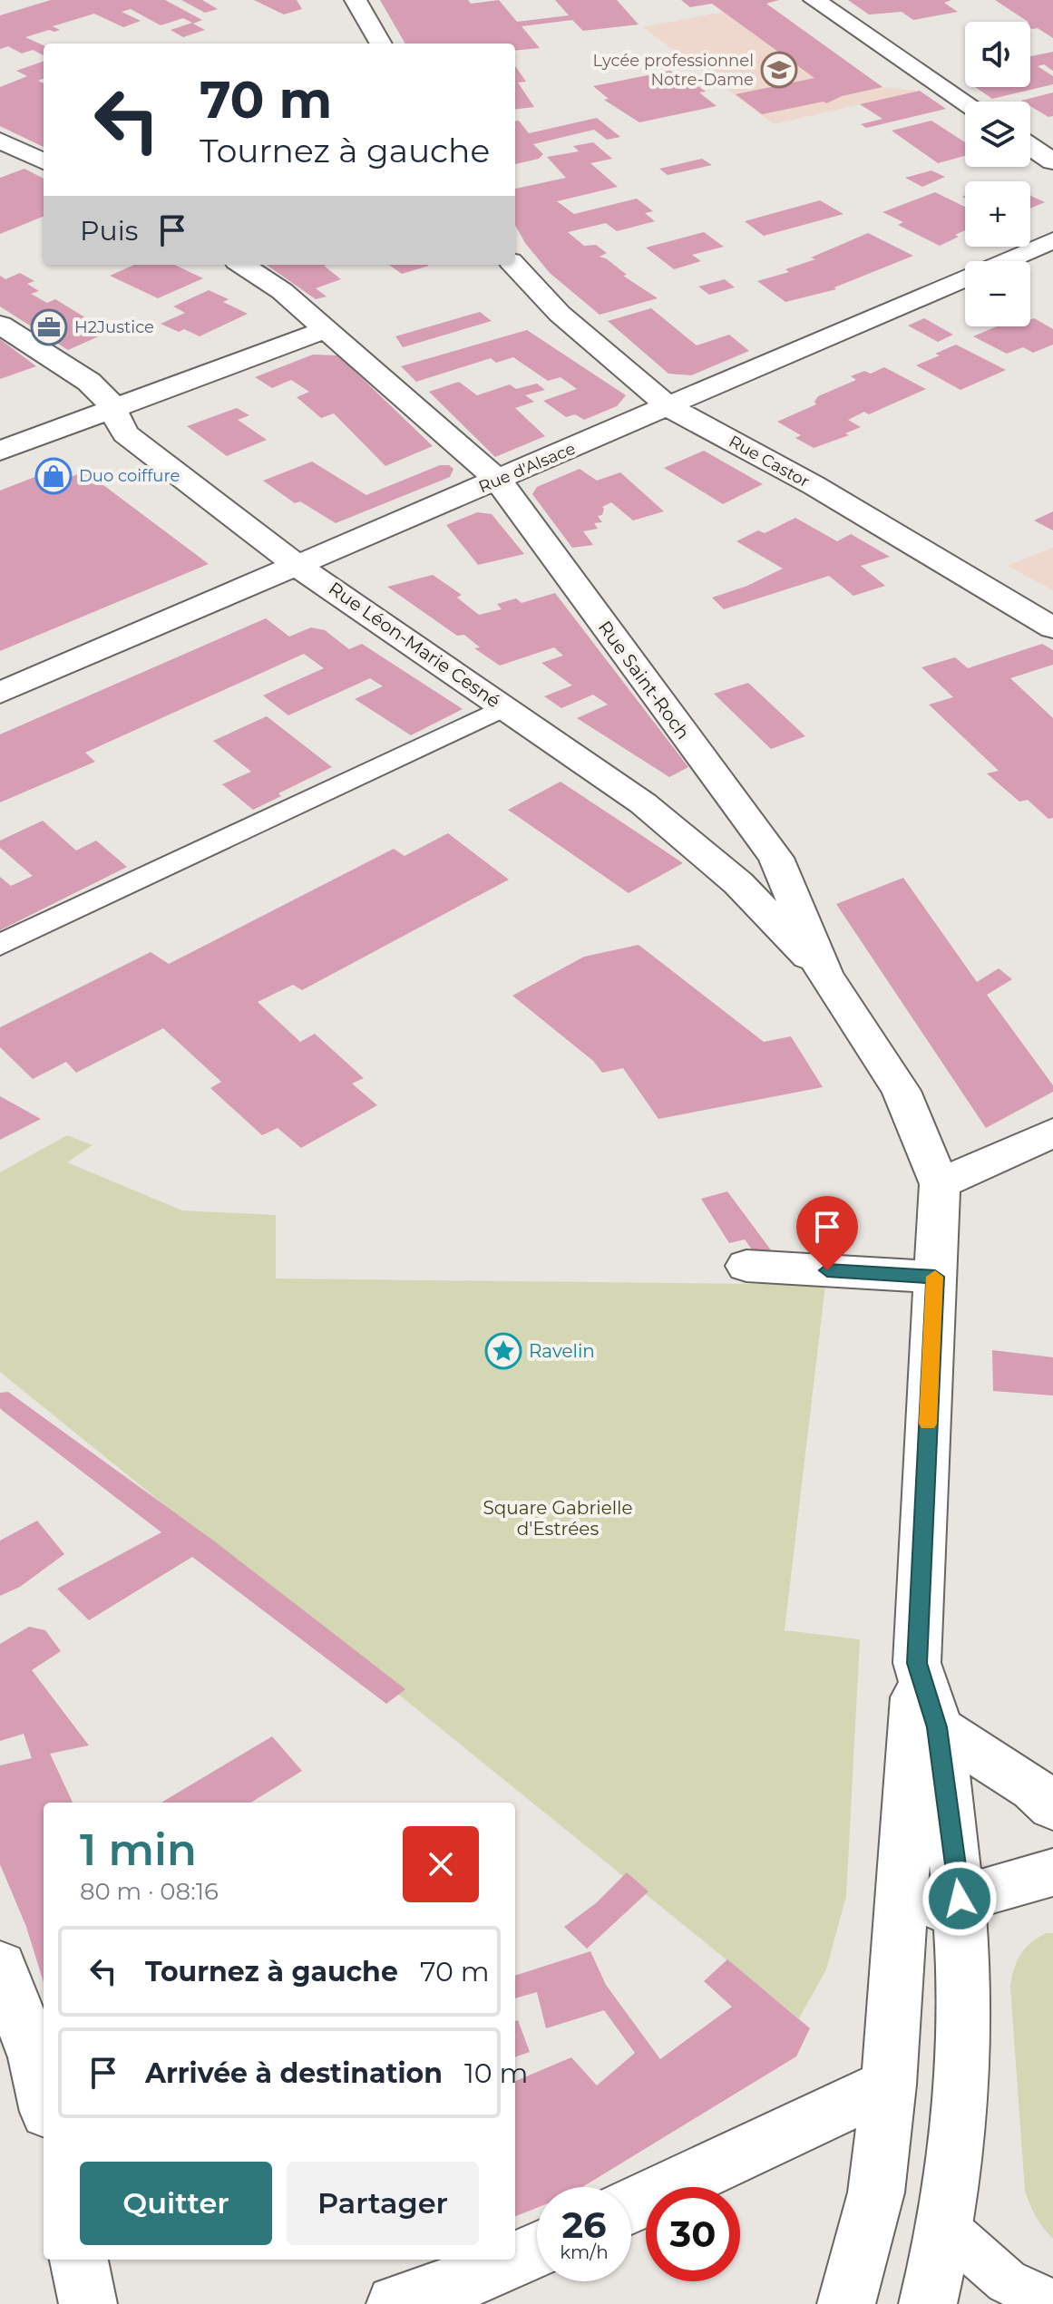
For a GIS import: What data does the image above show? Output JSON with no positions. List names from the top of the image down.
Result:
{
  "streets": {
    "street": [
      "Rue Castor",
      "Rue d'Alsace",
      "Rue Léon-Marie Cesné",
      "Rue Saint-Roch"
    ]
  },
  "crossings": [
    ["Rue Castor", "Rue d'Alsace"],
    ["Rue d'Alsace", "Rue Léon-Marie Cesné"],
    ["Rue d'Alsace", "Rue Saint-Roch"],
    ["Rue Léon-Marie Cesné", "Rue Saint-Roch"]
  ],
  "parks": ["Square Gabrielle d'Estrées"],
  "places": {
    "school or university": ["Lycée professionnel Notre-Dame"],
    "office": ["H2Justice"],
    "shop": ["Duo coiffure"],
    "place": ["Ravelin"]
  },
  "page": {
    "map_buttons": ["+", "−"],
    "turn": ["70 m", "Tournez à gauche"],
    "then": "Puis",
    "heading": ["1 min", "80 m · 08:16"],
    "list": [
      {
        "name": "Tournez à gauche",
        "value": "70 m"
      },
      {
        "name": "Arrivée à destination",
        "value": "10 m"
      }
    ],
    "buttons": ["Quitter", "Partager"],
    "speed": "26 km/h",
    "limit": "30"
  }
}
